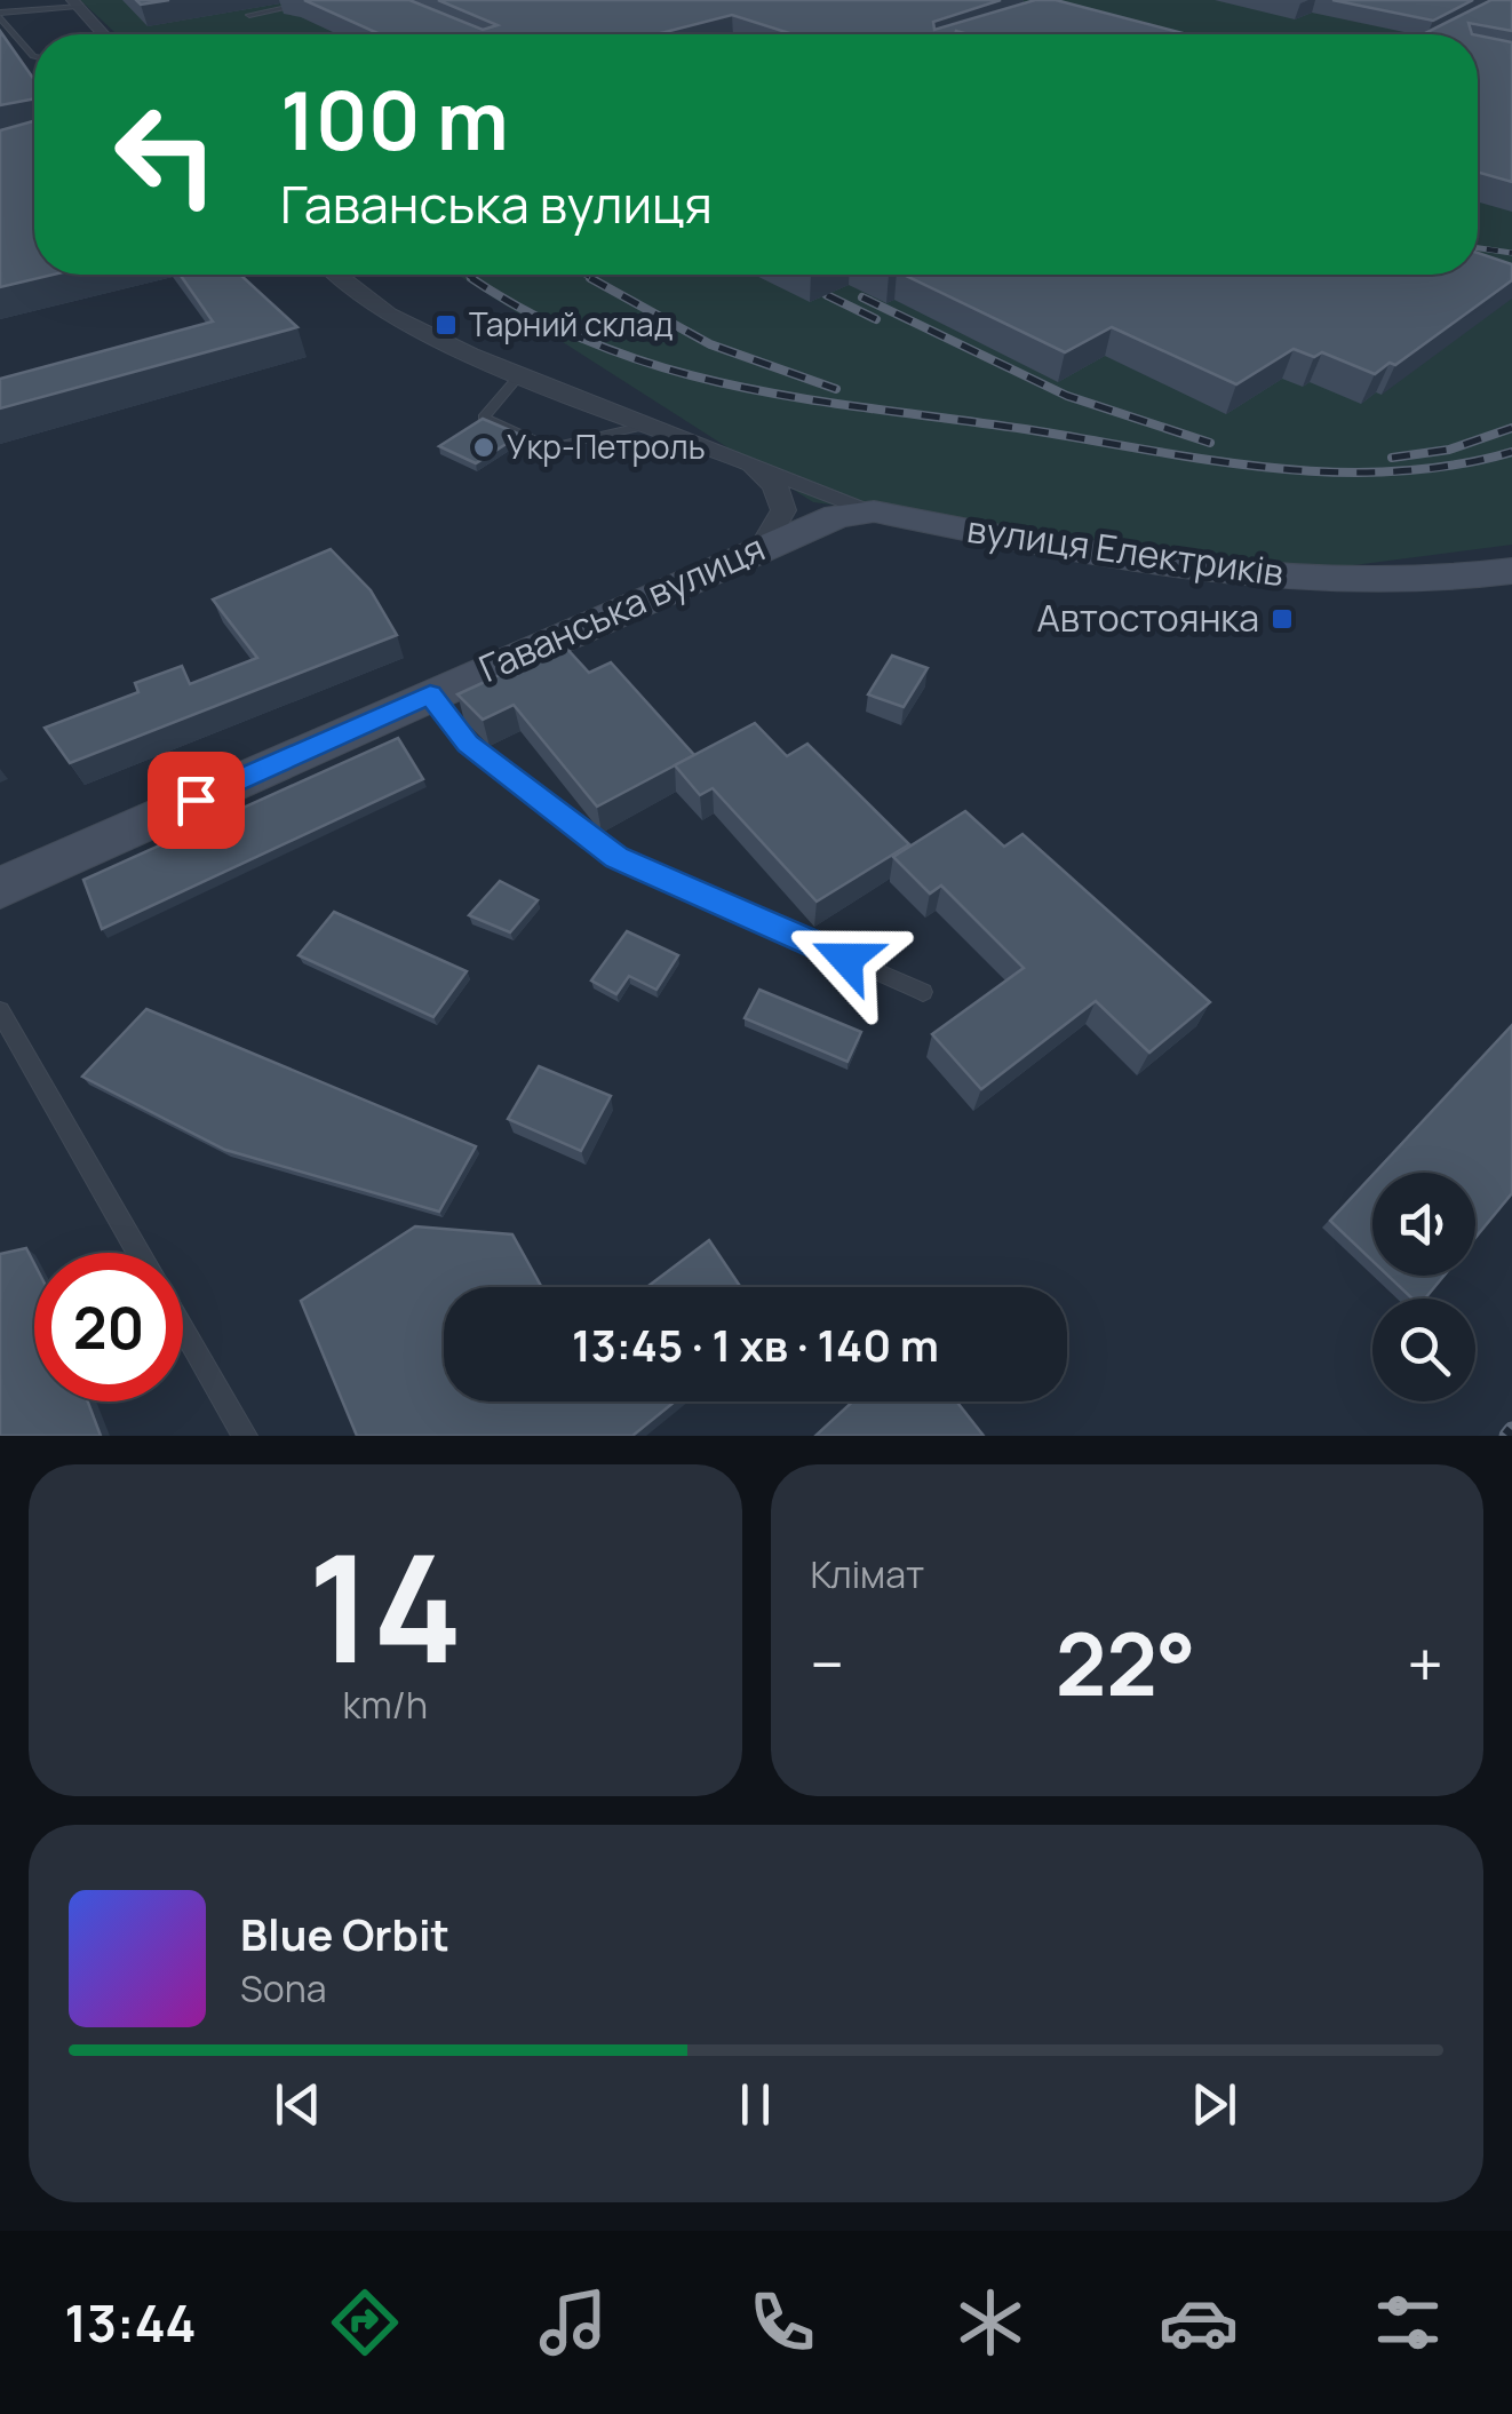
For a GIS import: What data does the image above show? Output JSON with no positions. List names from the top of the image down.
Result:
{
  "streets": {
    "street": ["вулиця Електриків", "Гаванська вулиця"]
  },
  "crossings": [
    ["вулиця Електриків", "Гаванська вулиця"]
  ],
  "places": {
    "transit": ["Тарний склад", "Автостоянка"],
    "other": ["Укр-Петроль"]
  },
  "page": {
    "turn": ["100 m", "Гаванська вулиця"],
    "limit": "20",
    "trip": "13:45 · 1 хв · 140 m",
    "tile": [
      ["14", "km/h"],
      "Клімат"
    ],
    "heat": ["−", "22°", "+"],
    "song": ["Blue Orbit", "Sona"],
    "tabs": "13:44"
  }
}
